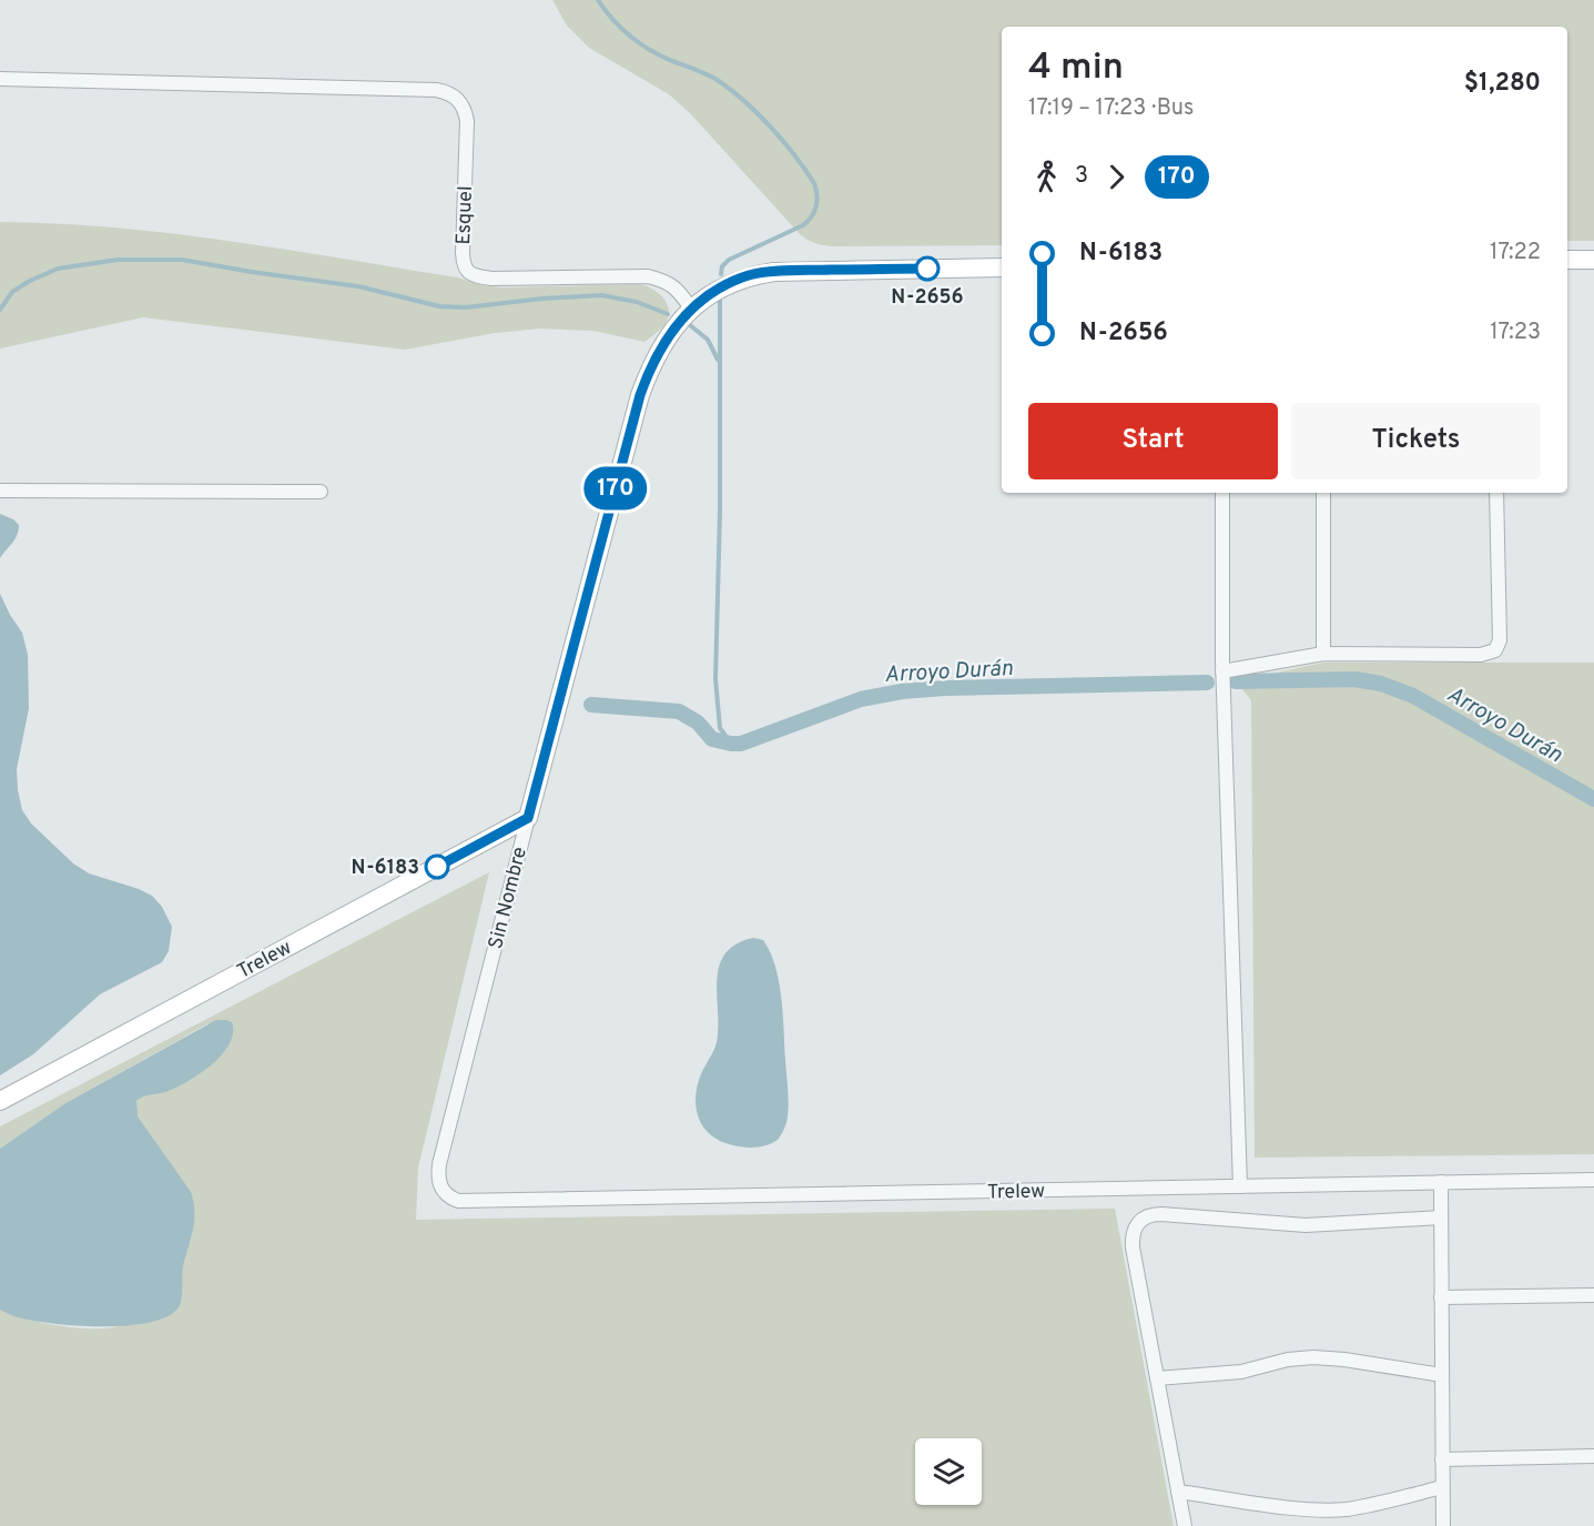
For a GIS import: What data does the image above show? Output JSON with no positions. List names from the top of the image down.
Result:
{
  "streets": {
    "main road": ["Sin Nombre", "Trelew"],
    "street": ["Esquel"]
  },
  "crossings": [
    ["Esquel", "Sin Nombre"],
    ["Sin Nombre", "Trelew"]
  ],
  "water": ["Arroyo Durán"],
  "places": ["N-2656", "N-6183"],
  "lines": ["bus line 170"],
  "page": {
    "on_map": "170",
    "heading": ["4 min", "17:19 – 17:23 · Bus", "$1,280"],
    "legs": ["3", "170"],
    "list": [
      {
        "name": "N-6183",
        "value": "17:22"
      },
      {
        "name": "N-2656",
        "value": "17:23"
      }
    ],
    "buttons": ["Start", "Tickets"]
  }
}
